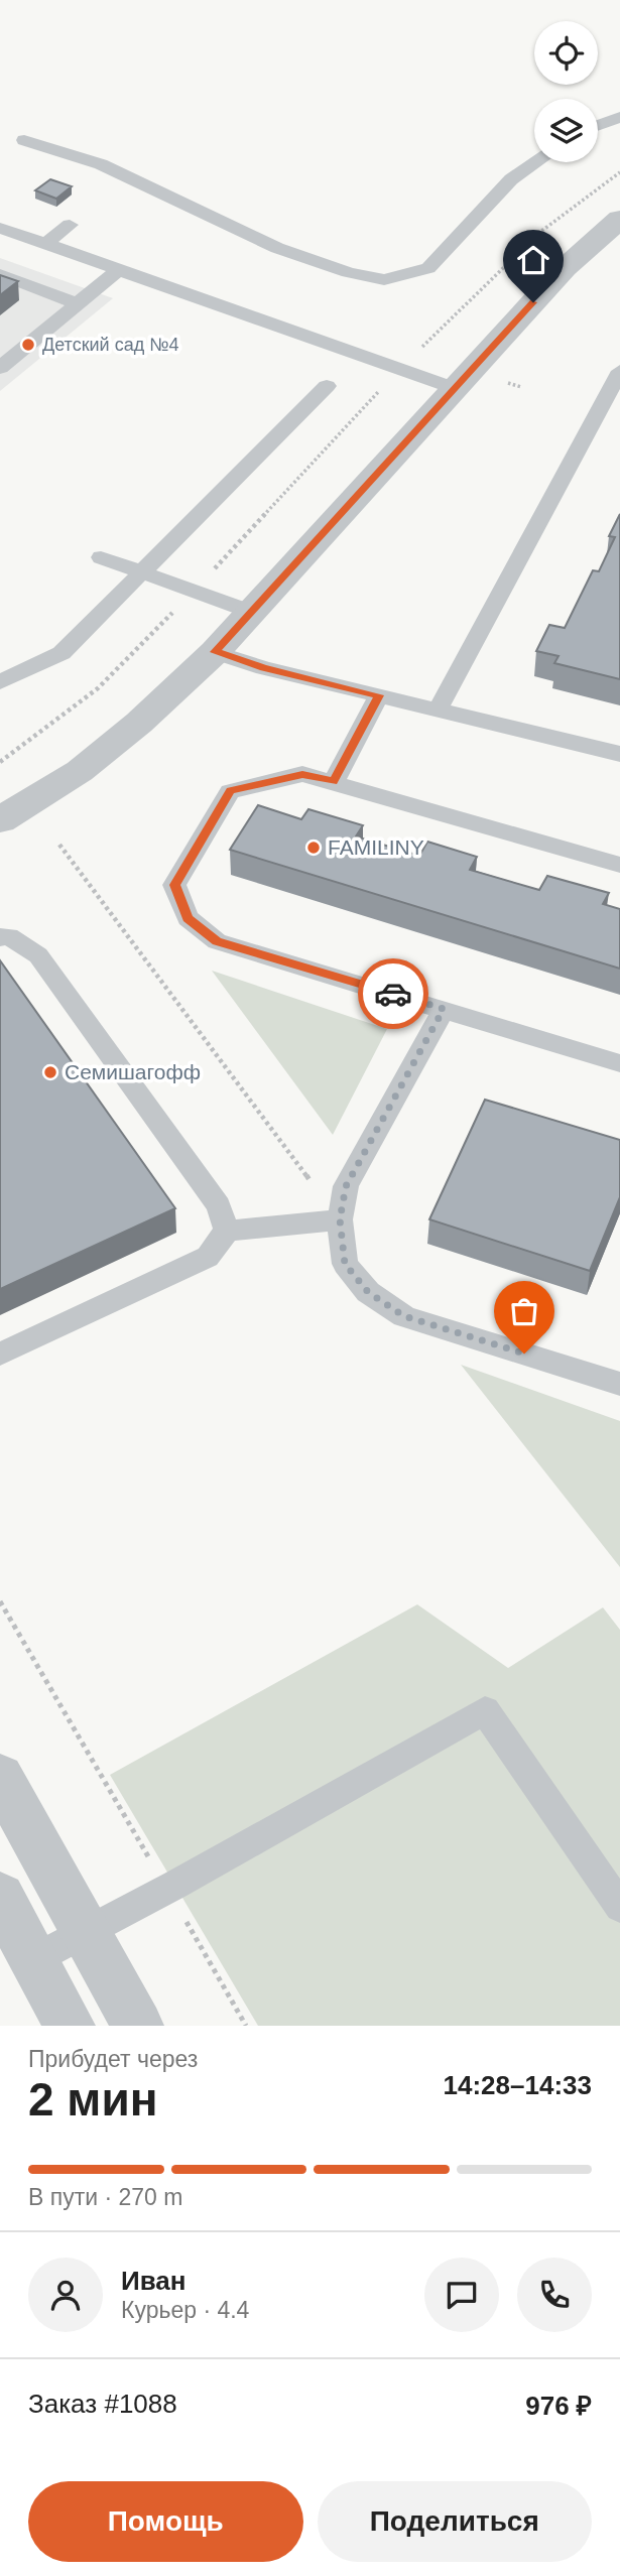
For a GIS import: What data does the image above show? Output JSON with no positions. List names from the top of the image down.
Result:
{
  "places": ["Детский сад №4", "FAMILINY", "Семишагофф"],
  "page": {
    "heading": ["2 мин", "Прибудет через", "14:28–14:33"],
    "panel": [
      "Иван",
      "Курьер · 4.4",
      "Заказ #1088",
      "976 ₽"
    ],
    "bar": "В пути · 270 m",
    "buttons": ["Помощь", "Поделиться"]
  }
}
